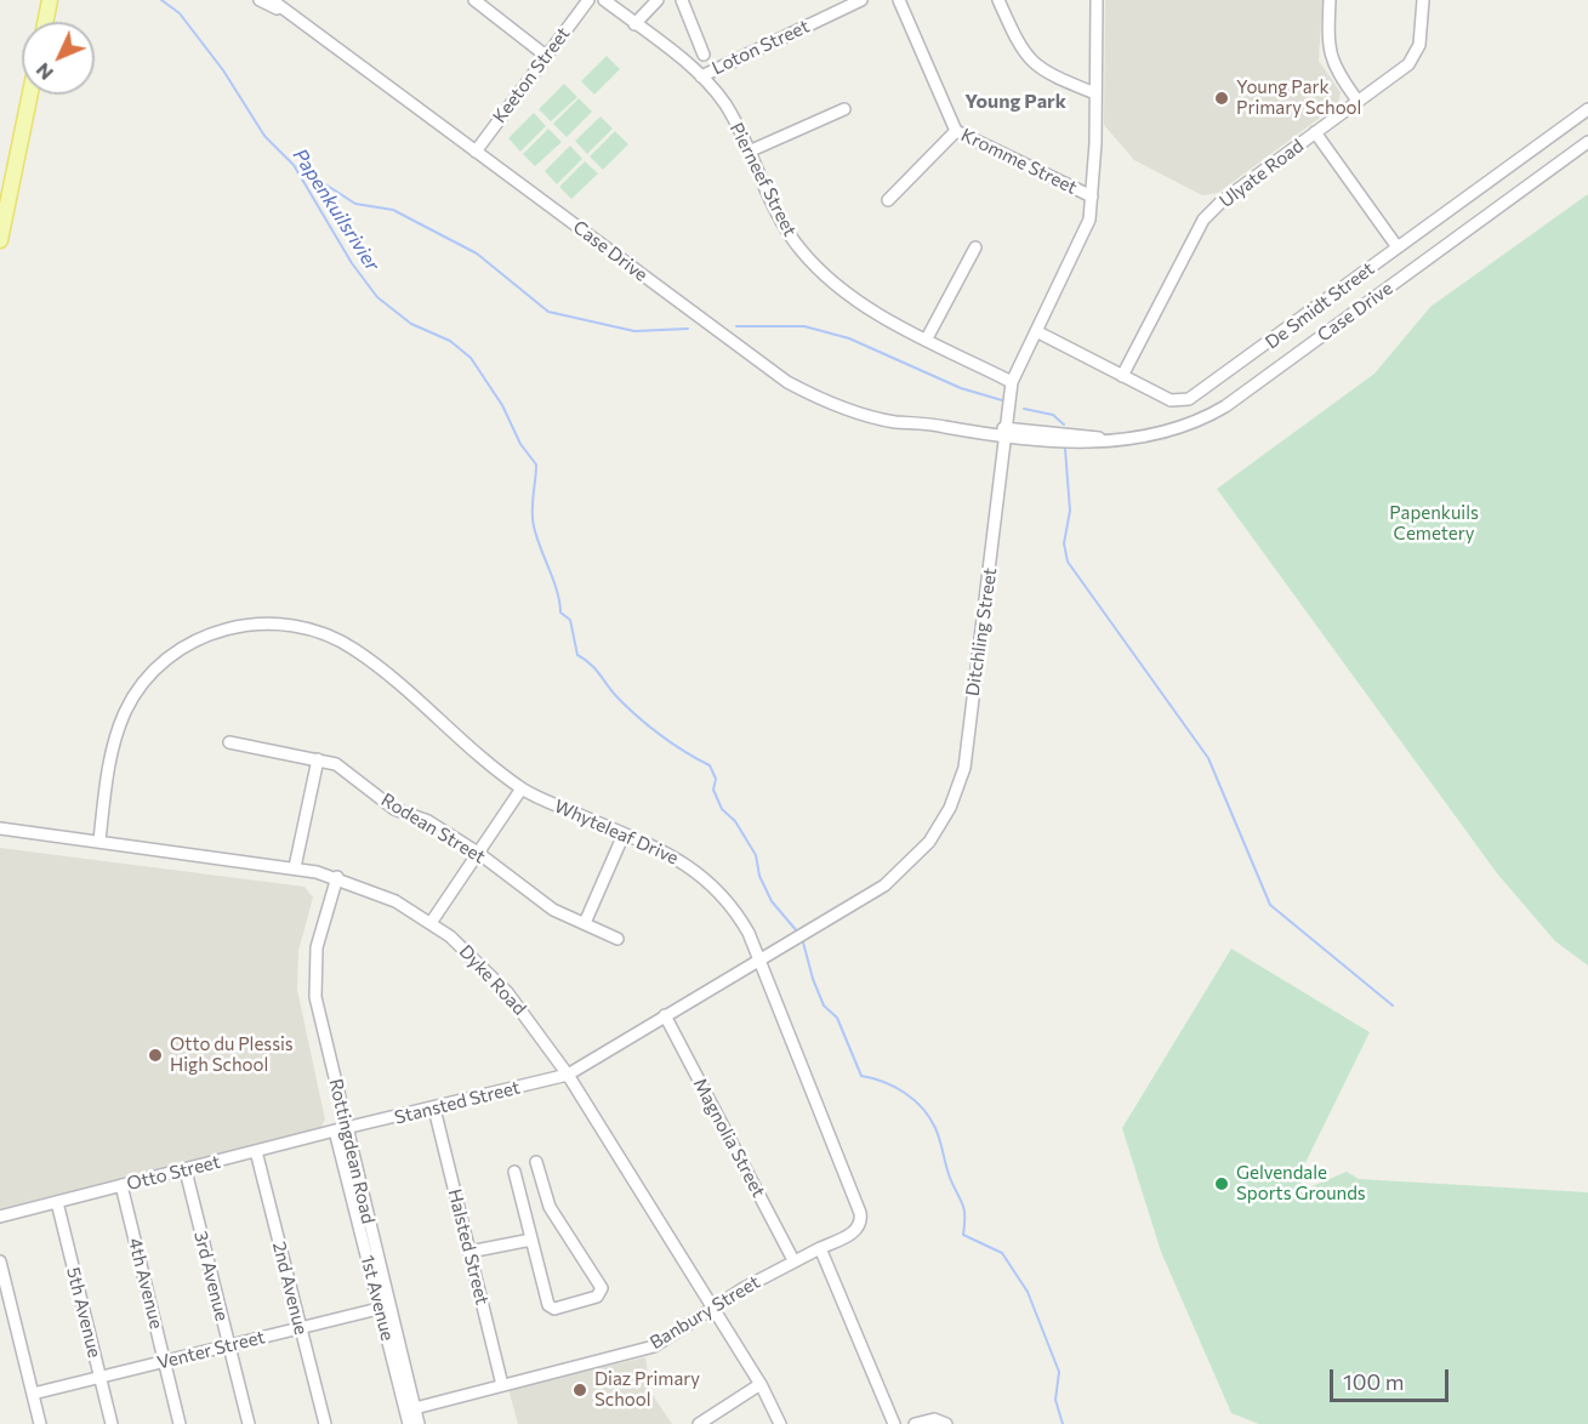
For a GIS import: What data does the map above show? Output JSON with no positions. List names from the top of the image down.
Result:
{
  "streets": {
    "street": [
      "Loton Street",
      "Keeton Street",
      "Kromme Street",
      "Ulyate Road",
      "Pierneef Street",
      "Case Drive",
      "De Smidt Street",
      "Ditchling Street",
      "Rodean Street",
      "Whyteleaf Drive",
      "Dyke Road",
      "Stansted Street",
      "Magnolia Street",
      "Rottingdean Road",
      "Otto Street",
      "Halsted Street",
      "3rd Avenue",
      "4th Avenue",
      "2nd Avenue",
      "1st Avenue",
      "5th Avenue",
      "Banbury Street",
      "Venter Street"
    ]
  },
  "crossings": [
    ["Loton Street", "Pierneef Street"],
    ["Keeton Street", "Case Drive"],
    ["Kromme Street", "Ditchling Street"],
    ["Ulyate Road", "De Smidt Street"],
    ["Pierneef Street", "Ditchling Street"],
    ["Case Drive", "Ditchling Street"],
    ["De Smidt Street", "Ditchling Street"],
    ["Ditchling Street", "Whyteleaf Drive"],
    ["Ditchling Street", "Dyke Road"],
    ["Ditchling Street", "Stansted Street"],
    ["Ditchling Street", "Magnolia Street"],
    ["Whyteleaf Drive", "Dyke Road"],
    ["Whyteleaf Drive", "Banbury Street"],
    ["Dyke Road", "Stansted Street"],
    ["Dyke Road", "Rottingdean Road"],
    ["Dyke Road", "Banbury Street"],
    ["Stansted Street", "Rottingdean Road"],
    ["Stansted Street", "Otto Street"],
    ["Stansted Street", "Halsted Street"],
    ["Magnolia Street", "Banbury Street"],
    ["Rottingdean Road", "Otto Street"],
    ["Rottingdean Road", "1st Avenue"],
    ["Rottingdean Road", "Banbury Street"],
    ["Rottingdean Road", "Venter Street"],
    ["Otto Street", "3rd Avenue"],
    ["Otto Street", "4th Avenue"],
    ["Otto Street", "2nd Avenue"],
    ["Otto Street", "5th Avenue"],
    ["Halsted Street", "Banbury Street"],
    ["3rd Avenue", "Venter Street"],
    ["4th Avenue", "Venter Street"],
    ["2nd Avenue", "Venter Street"],
    ["1st Avenue", "Venter Street"],
    ["5th Avenue", "Venter Street"]
  ],
  "districts": ["Young Park"],
  "water": ["Papenkuilsrivier"],
  "parks": ["Papenkuils Cemetery"],
  "places": [
    "Young Park Primary School",
    "Otto du Plessis High School",
    "Gelvendale Sports Grounds",
    "Diaz Primary School"
  ],
  "scale_bar": "100 m",
  "north": "bottom left"
}
